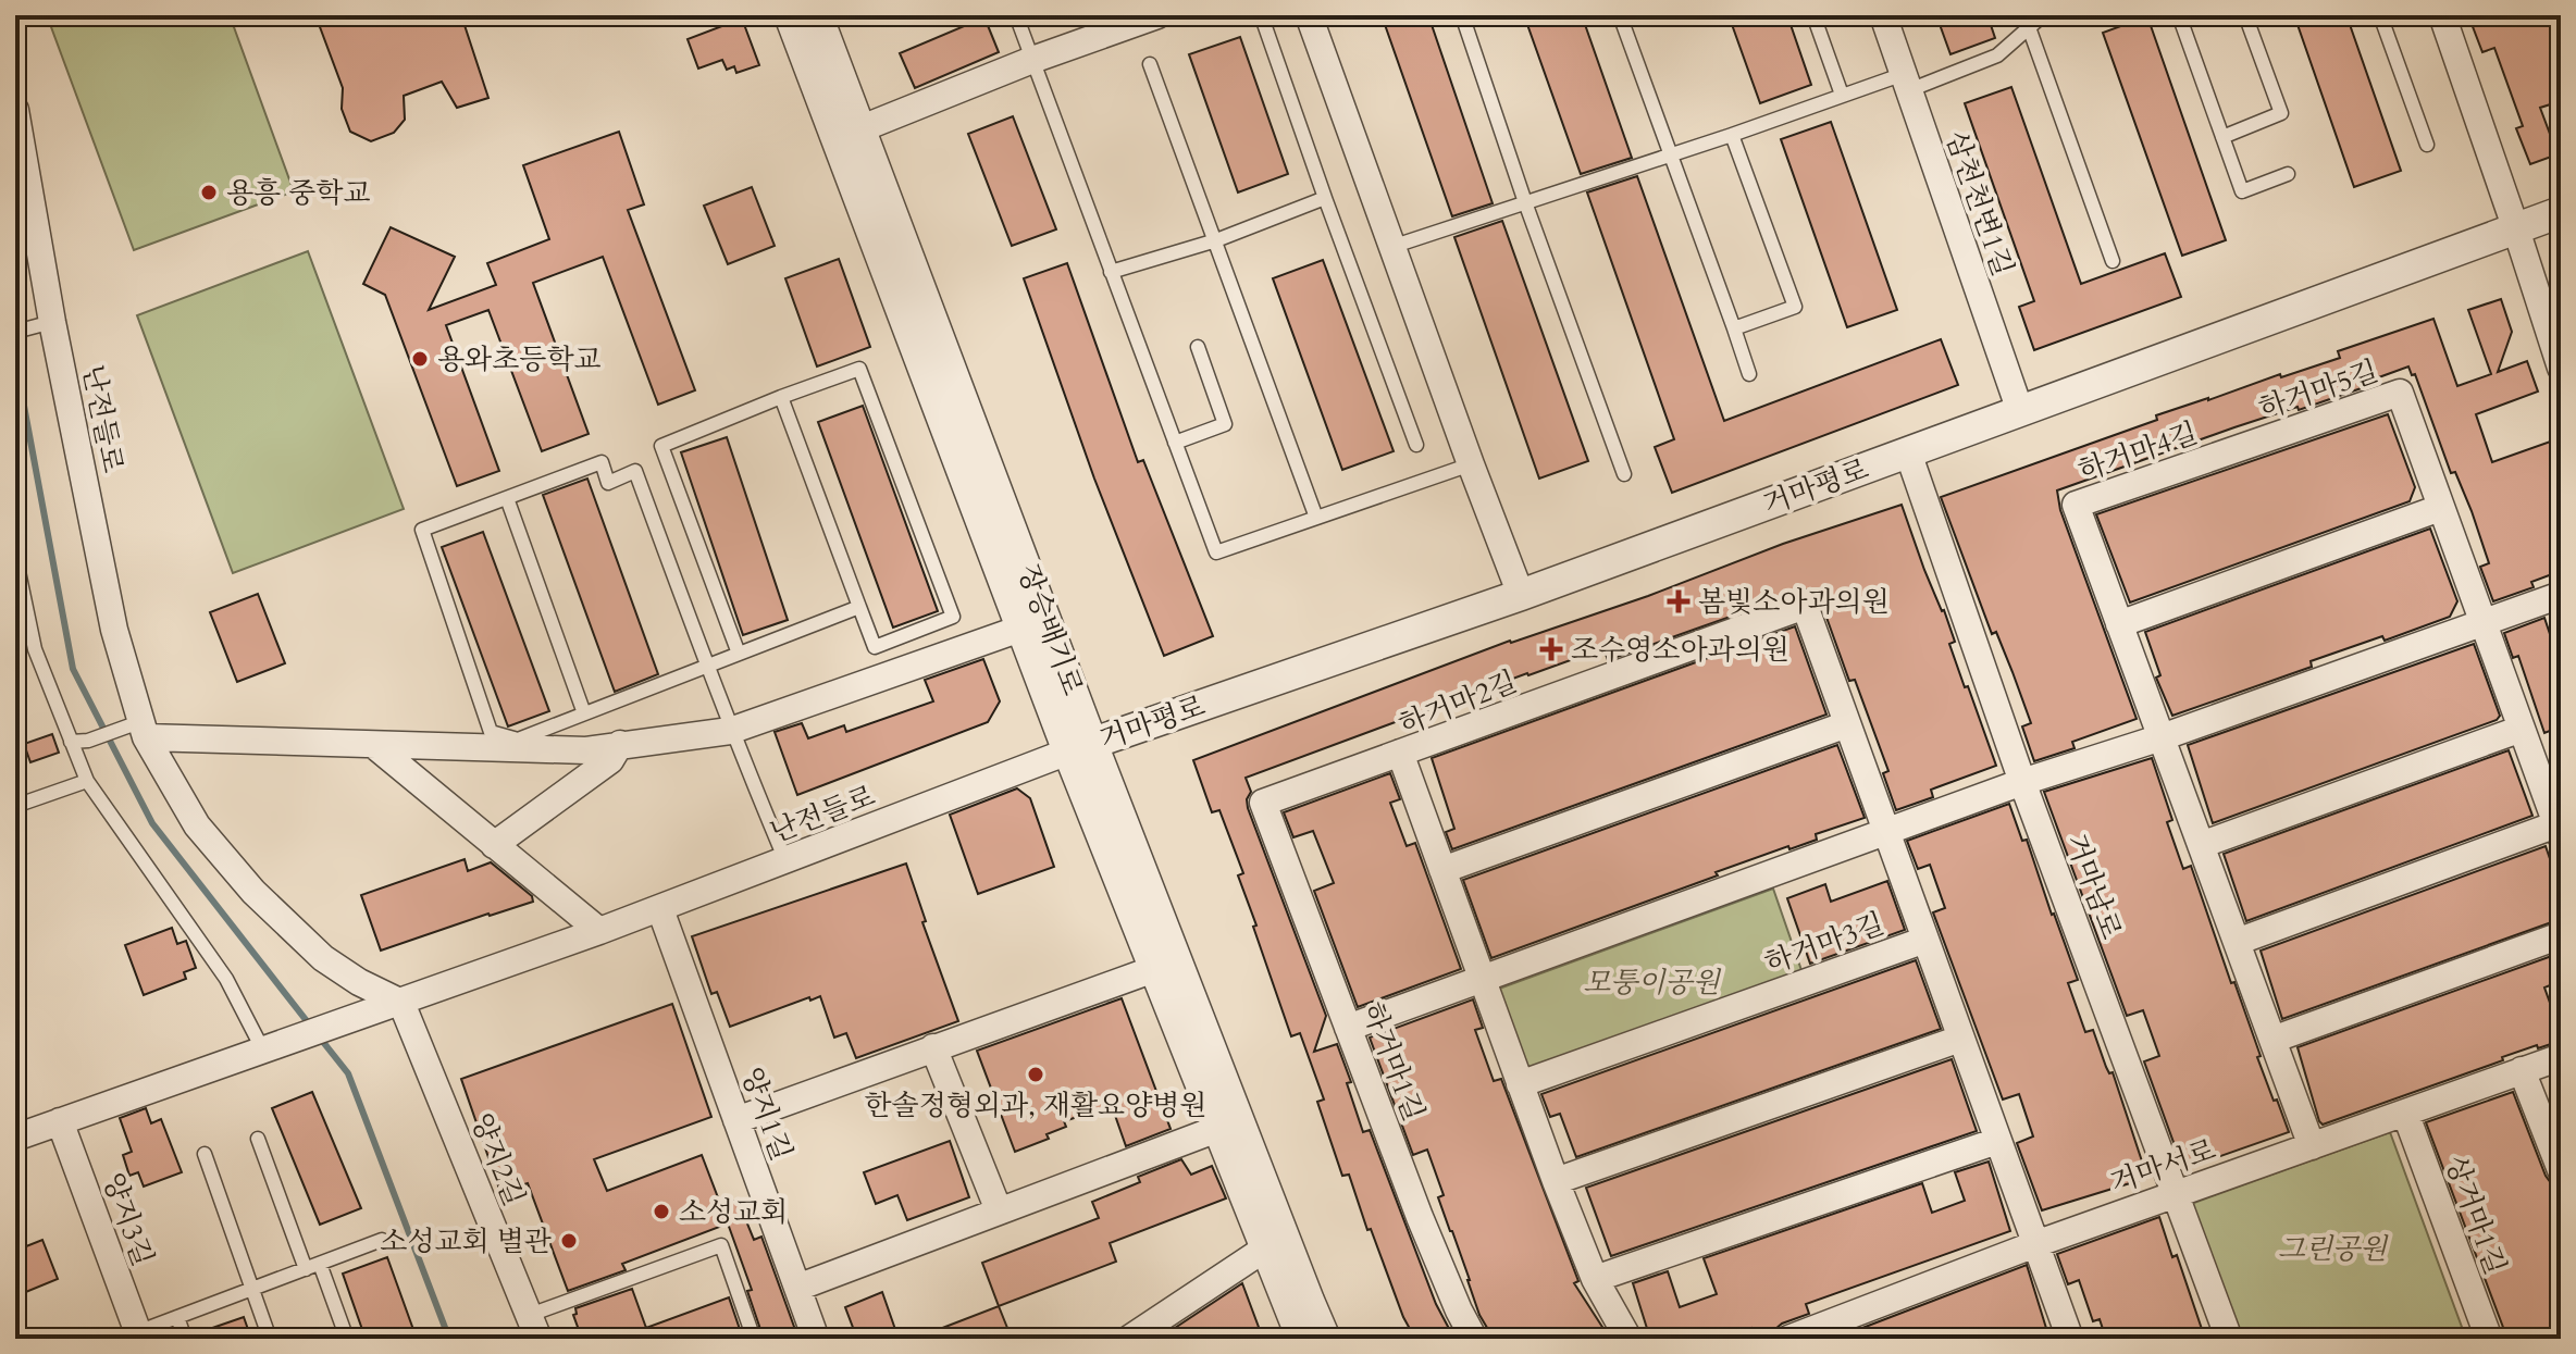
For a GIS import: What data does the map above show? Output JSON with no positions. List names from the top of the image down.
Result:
{
  "streets": {
    "street": [
      "삼천천변1길",
      "하거마5길",
      "난전들로",
      "하거마4길",
      "거마평로",
      "장승배기로",
      "하거마2길",
      "거마남로",
      "하거마3길",
      "하거마1길",
      "양지1길",
      "양지2길",
      "거마서로",
      "상거마1길",
      "양지3길"
    ]
  },
  "crossings": [
    ["삼천천변1길", "거마평로"],
    ["하거마5길", "하거마4길"],
    ["난전들로", "거마평로"],
    ["난전들로", "장승배기로"],
    ["난전들로", "양지1길"],
    ["난전들로", "양지2길"],
    ["난전들로", "양지3길"],
    ["하거마4길", "거마서로"],
    ["거마평로", "장승배기로"],
    ["거마평로", "거마남로"],
    ["하거마2길", "하거마3길"],
    ["하거마2길", "하거마1길"],
    ["거마남로", "거마서로"],
    ["하거마3길", "거마서로"],
    ["거마서로", "상거마1길"]
  ],
  "parks": ["모퉁이공원", "그린공원"],
  "places": {
    "other": [
      "용흥 중학교",
      "용와초등학교",
      "한솔정형외과, 재활요양병원",
      "소성교회",
      "소성교회 별관"
    ],
    "health": ["봄빛소아과의원", "조수영소아과의원"]
  }
}
